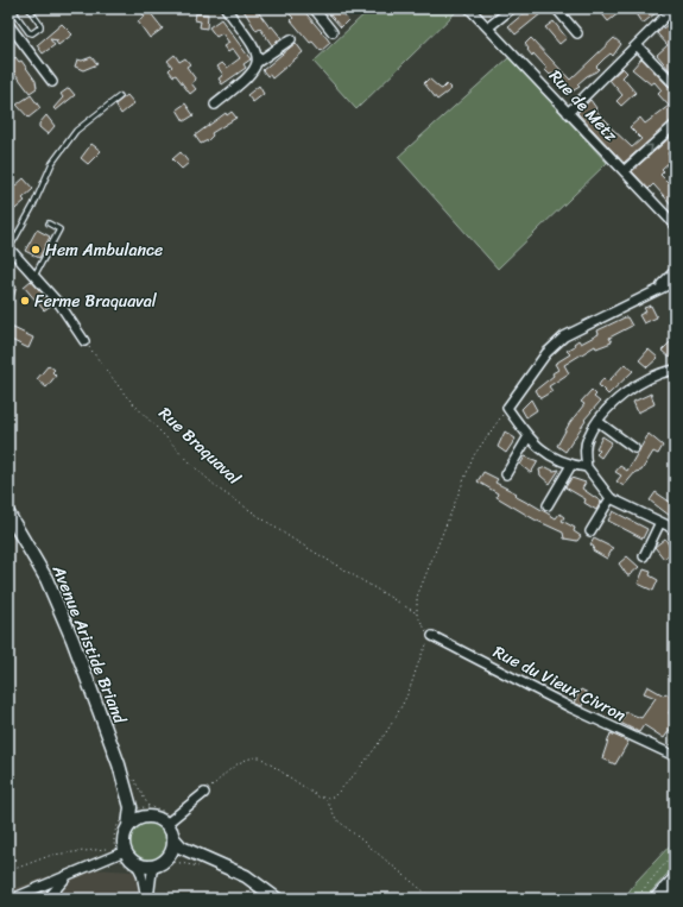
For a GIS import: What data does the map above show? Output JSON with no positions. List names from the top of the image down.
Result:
{
  "streets": {
    "main road": ["Avenue Aristide Briand"],
    "street": ["Rue de Metz", "Rue du Vieux Civron"],
    "path": ["Rue Braquaval"]
  },
  "places": ["Hem Ambulance", "Ferme Braquaval"]
}
